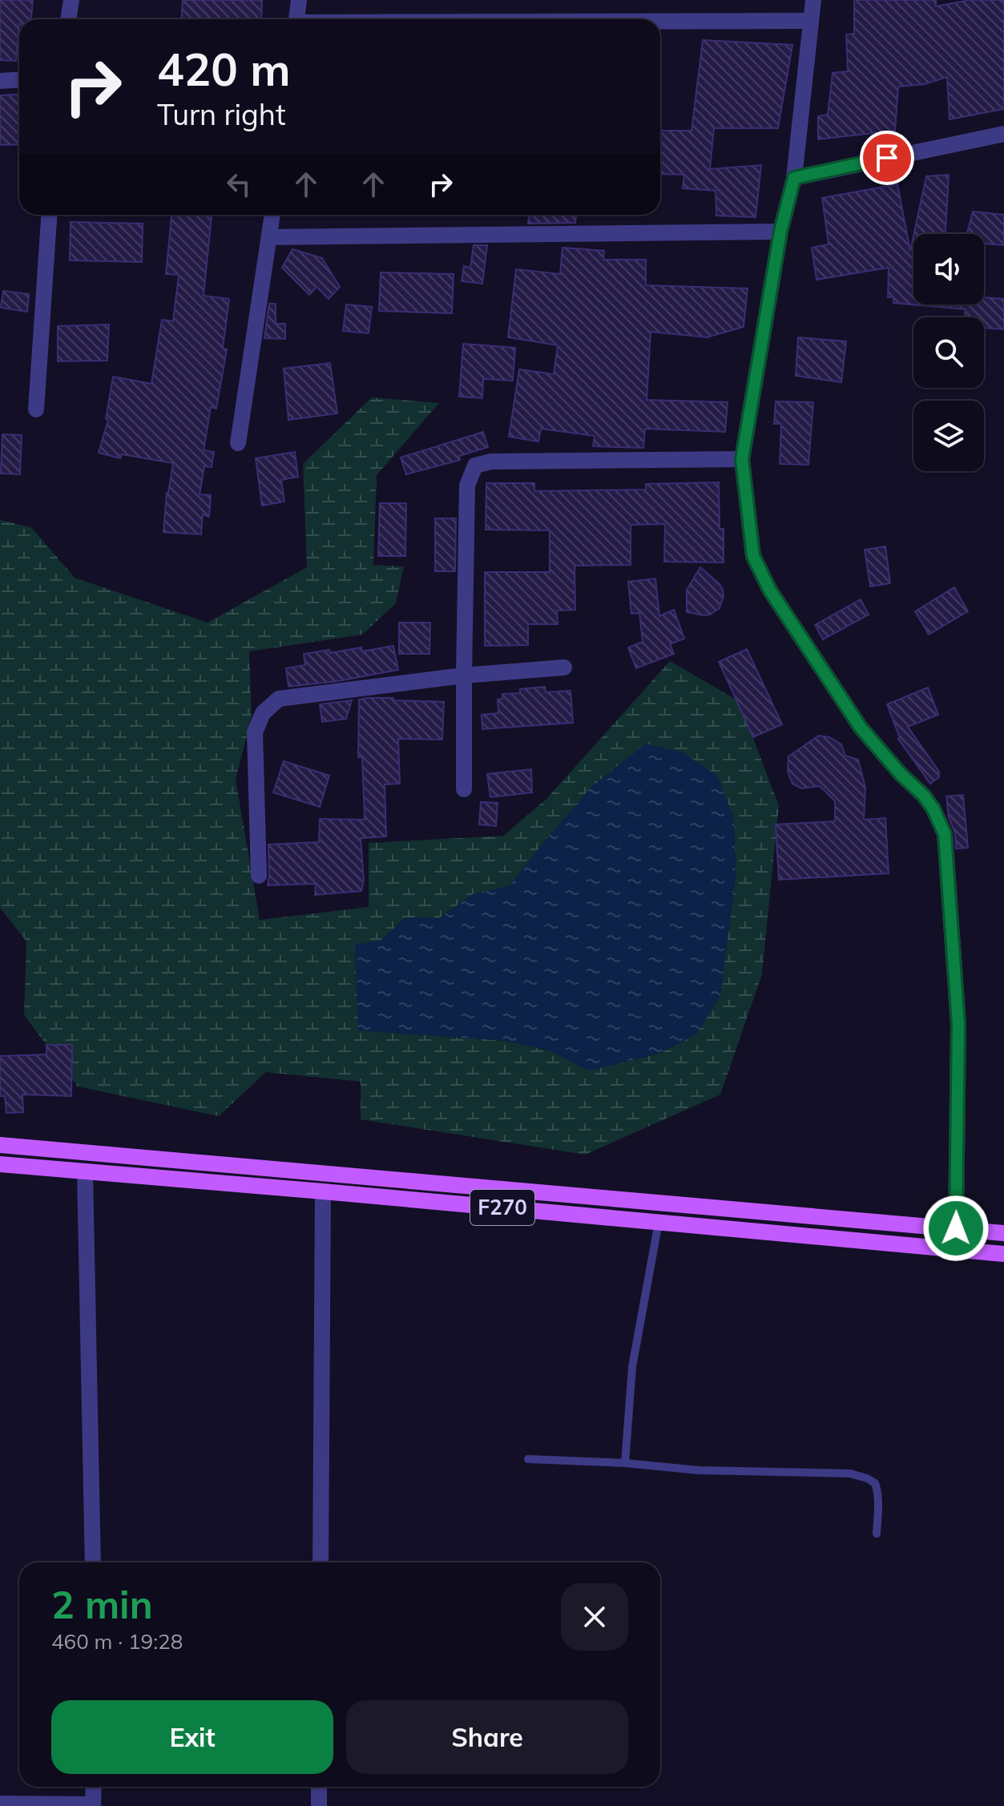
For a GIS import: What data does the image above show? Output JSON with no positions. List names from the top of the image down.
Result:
{
  "streets": {
    "main road": ["F270"]
  },
  "page": {
    "turn": ["420 m", "Turn right"],
    "heading": ["2 min", "460 m · 19:28"],
    "buttons": ["Exit", "Share"]
  }
}
